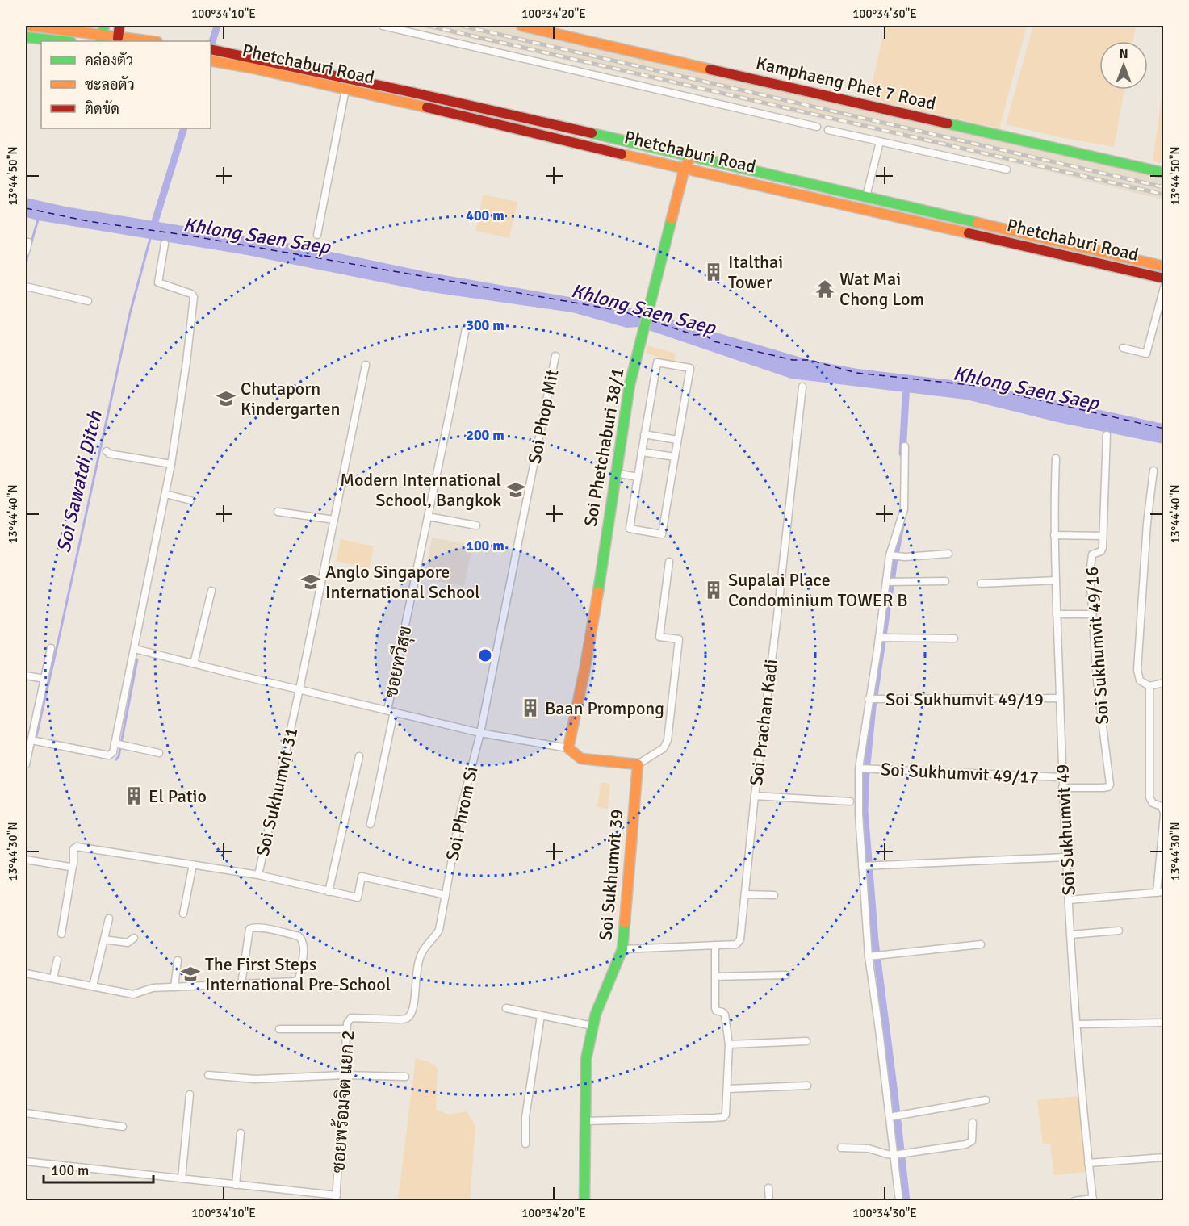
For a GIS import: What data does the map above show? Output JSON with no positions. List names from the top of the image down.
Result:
{
  "streets": {
    "main road": [
      "Phetchaburi Road",
      "Kamphaeng Phet 7 Road",
      "Soi Phetchaburi 38/1",
      "Soi Sukhumvit 39"
    ],
    "street": [
      "Soi Phop Mit",
      "Soi Sukhumvit 49/16",
      "ซอยทวีสุข",
      "Soi Sukhumvit 49/19",
      "Soi Prachan Kadi",
      "Soi Sukhumvit 49/17",
      "Soi Sukhumvit 31",
      "Soi Phrom Si",
      "Soi Sukhumvit 49",
      "ซอยพร้อมจิต แยก 2"
    ]
  },
  "crossings": [
    ["Phetchaburi Road", "Soi Phetchaburi 38/1"],
    ["Soi Phop Mit", "Soi Phrom Si"],
    ["Soi Sukhumvit 49/16", "Soi Sukhumvit 49"],
    ["Soi Sukhumvit 49/19", "Soi Sukhumvit 49"],
    ["Soi Prachan Kadi", "Soi Sukhumvit 39"],
    ["Soi Sukhumvit 49/17", "Soi Sukhumvit 49"],
    ["Soi Phrom Si", "ซอยพร้อมจิต แยก 2"]
  ],
  "water": ["Khlong Saen Saep", "Soi Sawatdi Ditch"],
  "places": {
    "building": [
      "Italthai Tower",
      "Supalai Place Condominium TOWER B",
      "Baan Prompong",
      "El Patio"
    ],
    "temple": ["Wat Mai Chong Lom"],
    "school or university": [
      "Chutaporn Kindergarten",
      "Modern International School, Bangkok",
      "Anglo Singapore International School",
      "The First Steps International Pre-School"
    ]
  },
  "legend": ["คล่องตัว", "ชะลอตัว", "ติดขัด"],
  "scale_bar": "100 m",
  "north": "top",
  "coordinates": [
    "100°34'10\"E",
    "100°34'20\"E",
    "100°34'30\"E",
    "13°44'50\"N",
    "13°44'40\"N",
    "13°44'30\"N"
  ],
  "rings": [
    "400 m",
    "300 m",
    "200 m",
    "100 m"
  ]
}
